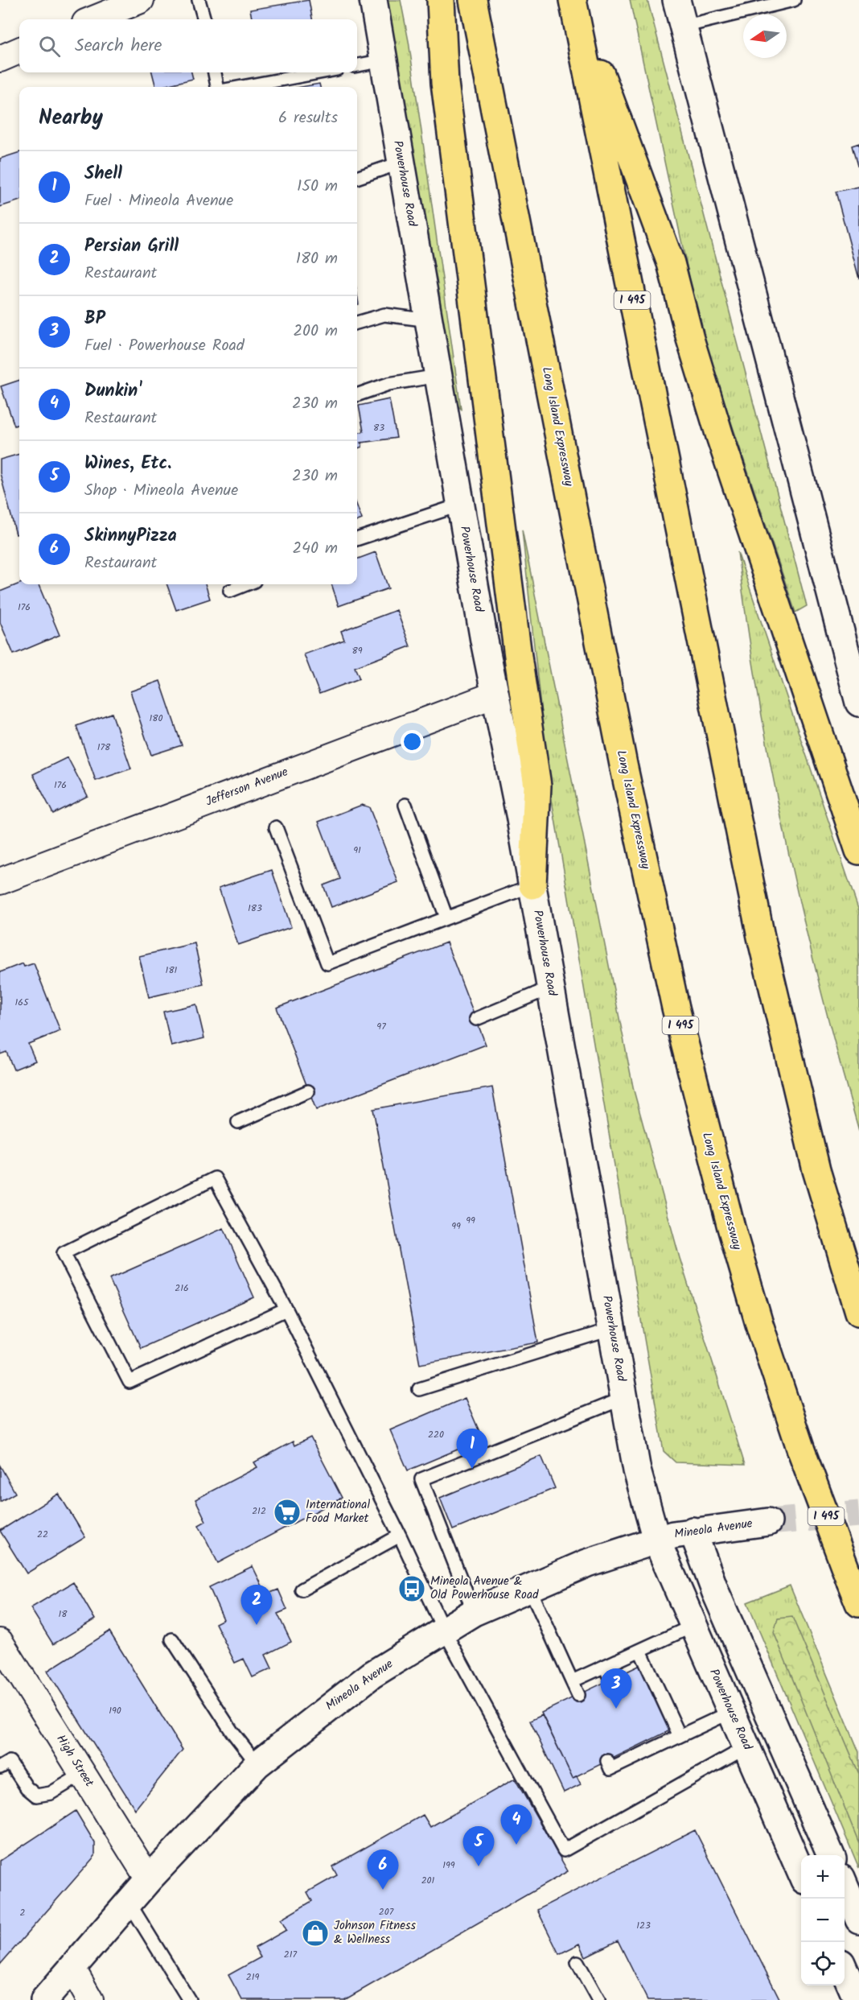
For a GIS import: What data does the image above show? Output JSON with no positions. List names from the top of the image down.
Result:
{
  "streets": {
    "highway": ["I 495", "Long Island Expressway"],
    "main road": ["Powerhouse Road", "Mineola Avenue"],
    "street": ["Jefferson Avenue", "High Street"]
  },
  "crossings": [
    ["Powerhouse Road", "Jefferson Avenue"],
    ["Powerhouse Road", "Mineola Avenue"],
    ["Mineola Avenue", "High Street"]
  ],
  "places": {
    "supermarket": ["International Food Market"],
    "bus stop": ["Mineola Avenue & Old Powerhouse Road"],
    "shop": ["Johnson Fitness & Wellness"]
  },
  "house_numbers": [
    "83",
    "176",
    "89",
    "180",
    "178",
    "176",
    "91",
    "183",
    "181",
    "165",
    "97",
    "99",
    "99",
    "216",
    "220",
    "212",
    "22",
    "18",
    "190",
    "199",
    "201",
    "207",
    "2",
    "123",
    "217",
    "219"
  ],
  "north": "left",
  "page": {
    "search": "Search here",
    "heading": ["Nearby", "6 results"],
    "list": [
      {
        "mark": "1",
        "name": "Shell",
        "note": "Fuel · Mineola Avenue",
        "value": "150 m"
      },
      {
        "mark": "2",
        "name": "Persian Grill",
        "note": "Restaurant",
        "value": "180 m"
      },
      {
        "mark": "3",
        "name": "BP",
        "note": "Fuel · Powerhouse Road",
        "value": "200 m"
      },
      {
        "mark": "4",
        "name": "Dunkin'",
        "note": "Restaurant",
        "value": "230 m"
      },
      {
        "mark": "5",
        "name": "Wines, Etc.",
        "note": "Shop · Mineola Avenue",
        "value": "230 m"
      },
      {
        "mark": "6",
        "name": "SkinnyPizza",
        "note": "Restaurant",
        "value": "240 m"
      }
    ],
    "pins": [
      "1",
      "2",
      "3",
      "4",
      "5",
      "6"
    ],
    "map_buttons": ["+", "−"]
  }
}
